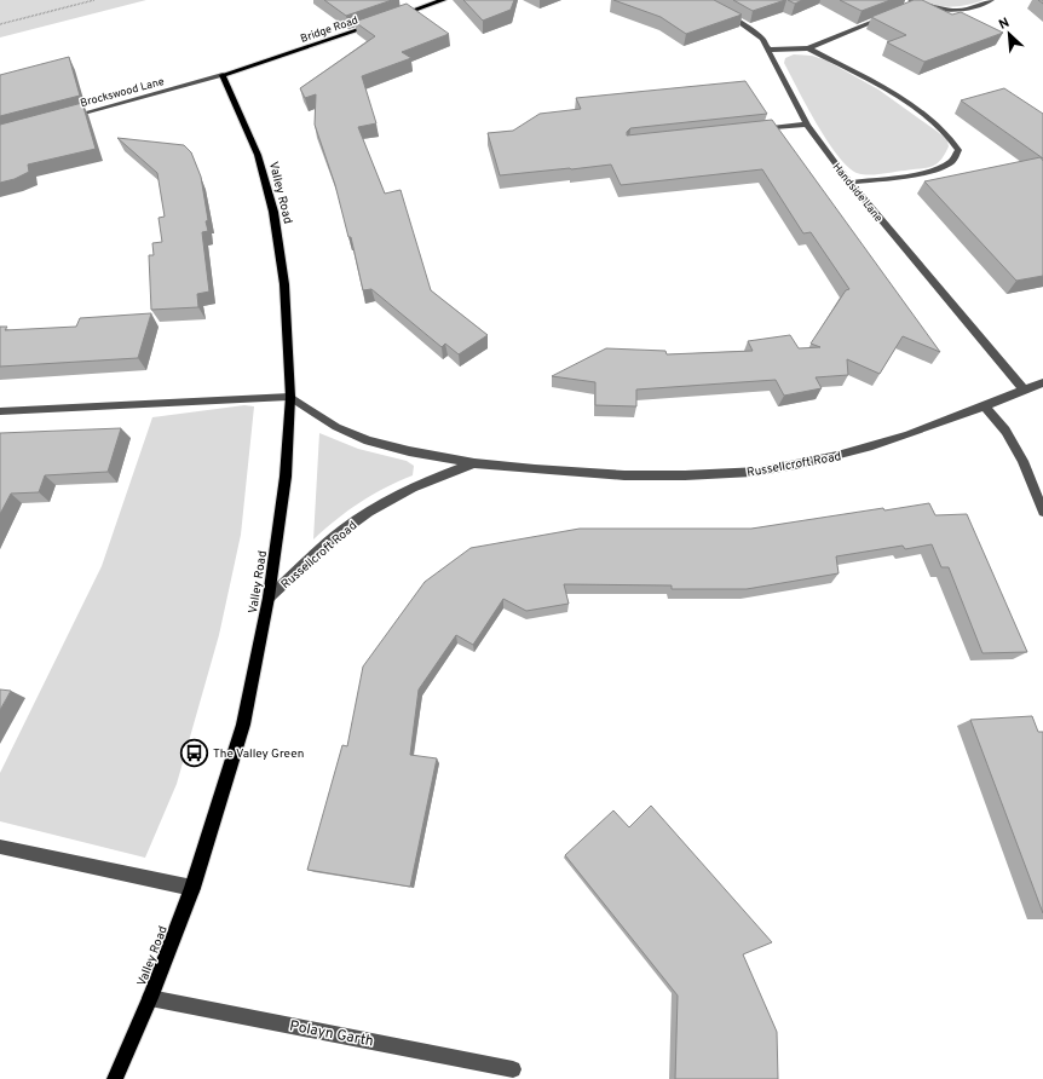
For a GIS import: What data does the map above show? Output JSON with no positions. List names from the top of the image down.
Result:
{
  "streets": {
    "main road": ["Bridge Road", "Valley Road"],
    "street": [
      "Brockswood Lane",
      "Handside Lane",
      "Russellcroft Road",
      "Polayn Garth"
    ]
  },
  "crossings": [
    ["Bridge Road", "Brockswood Lane"],
    ["Bridge Road", "Valley Road"],
    ["Brockswood Lane", "Valley Road"],
    ["Valley Road", "Russellcroft Road"],
    ["Valley Road", "Polayn Garth"],
    ["Handside Lane", "Russellcroft Road"]
  ],
  "places": {
    "bus stop": ["The Valley Green"]
  },
  "north": "top left"
}
